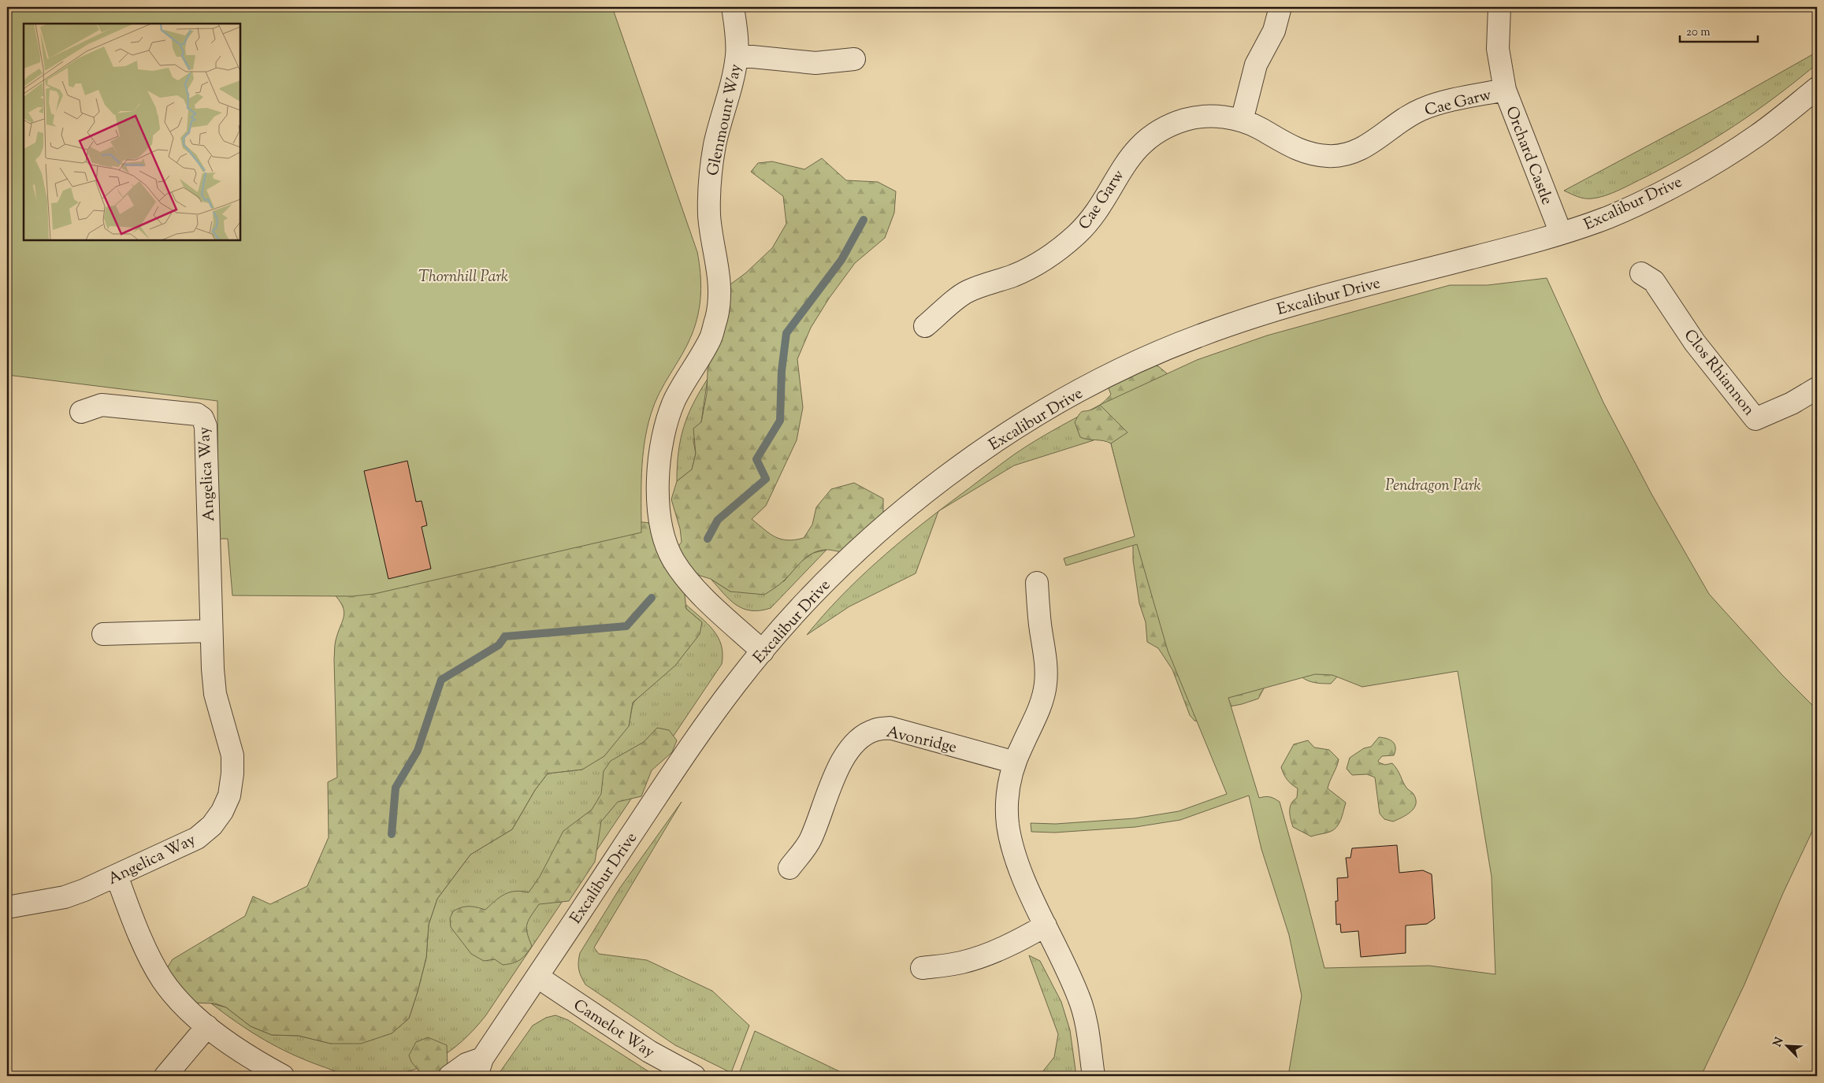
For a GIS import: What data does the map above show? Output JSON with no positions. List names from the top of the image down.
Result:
{
  "streets": {
    "street": [
      "Cae Garw",
      "Glenmount Way",
      "Orchard Castle",
      "Excalibur Drive",
      "Clos Rhiannon",
      "Angelica Way",
      "Avonridge",
      "Camelot Way"
    ]
  },
  "crossings": [
    ["Cae Garw", "Orchard Castle"],
    ["Glenmount Way", "Excalibur Drive"],
    ["Orchard Castle", "Excalibur Drive"],
    ["Excalibur Drive", "Camelot Way"]
  ],
  "parks": ["Thornhill Park", "Pendragon Park"],
  "scale_bar": "20 m",
  "north": "top left"
}
